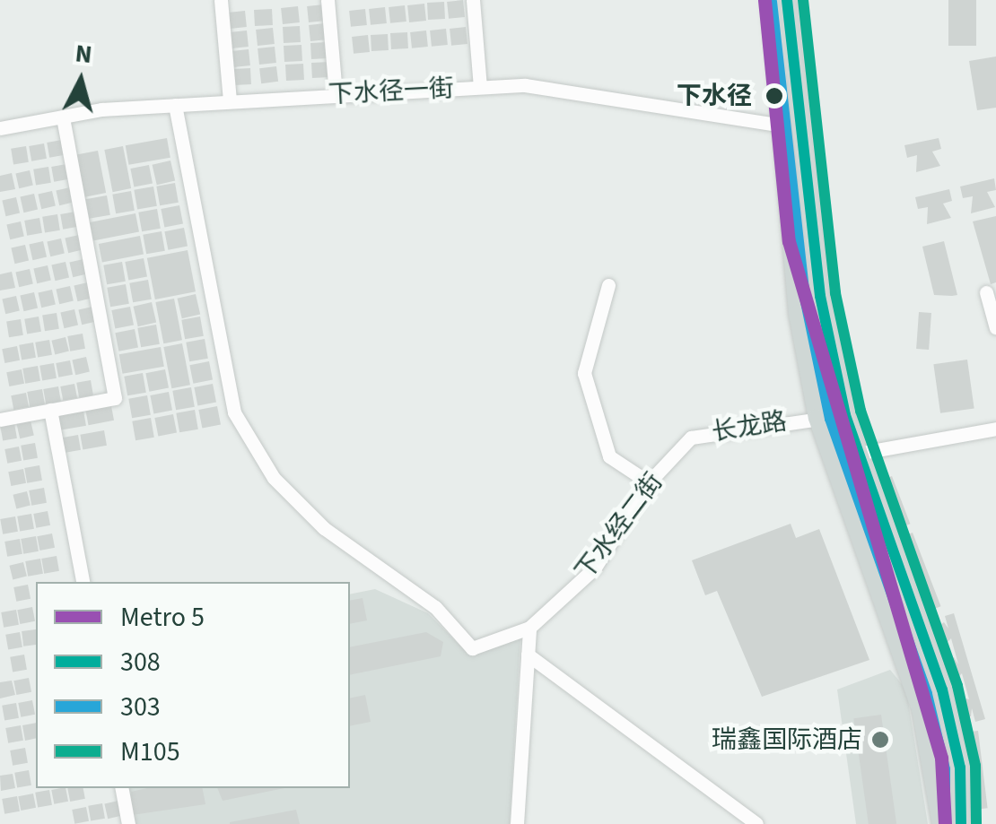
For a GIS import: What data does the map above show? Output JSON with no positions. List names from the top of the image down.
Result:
{
  "streets": {
    "street": ["下水径一街", "长龙路", "下水经二街"]
  },
  "crossings": [
    ["下水径一街", "下水经二街"],
    ["长龙路", "下水经二街"]
  ],
  "places": ["下水径", "瑞鑫国际酒店"],
  "lines": [
    "metro line 5",
    "transit line 308",
    "transit line M105",
    "transit line 303"
  ],
  "legend": [
    "Metro 5",
    "308",
    "303",
    "M105"
  ],
  "north": "top"
}
